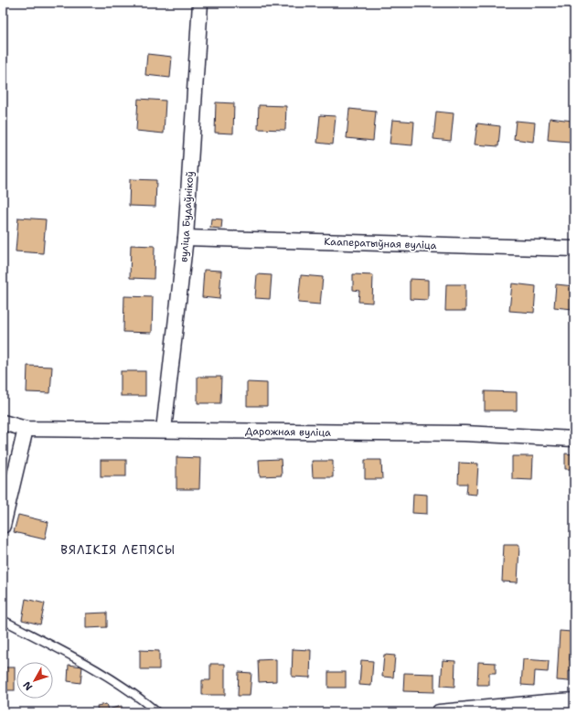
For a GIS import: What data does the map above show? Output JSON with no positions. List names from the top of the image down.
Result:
{
  "streets": {
    "street": ["вуліца Будаўнікоў", "Кааператыўная вуліца", "Дарожная вуліца"]
  },
  "crossings": [
    ["вуліца Будаўнікоў", "Кааператыўная вуліца"],
    ["вуліца Будаўнікоў", "Дарожная вуліца"]
  ],
  "districts": ["ВЯЛІКІЯ ЛЕПЯСЫ"],
  "north": "bottom left"
}
